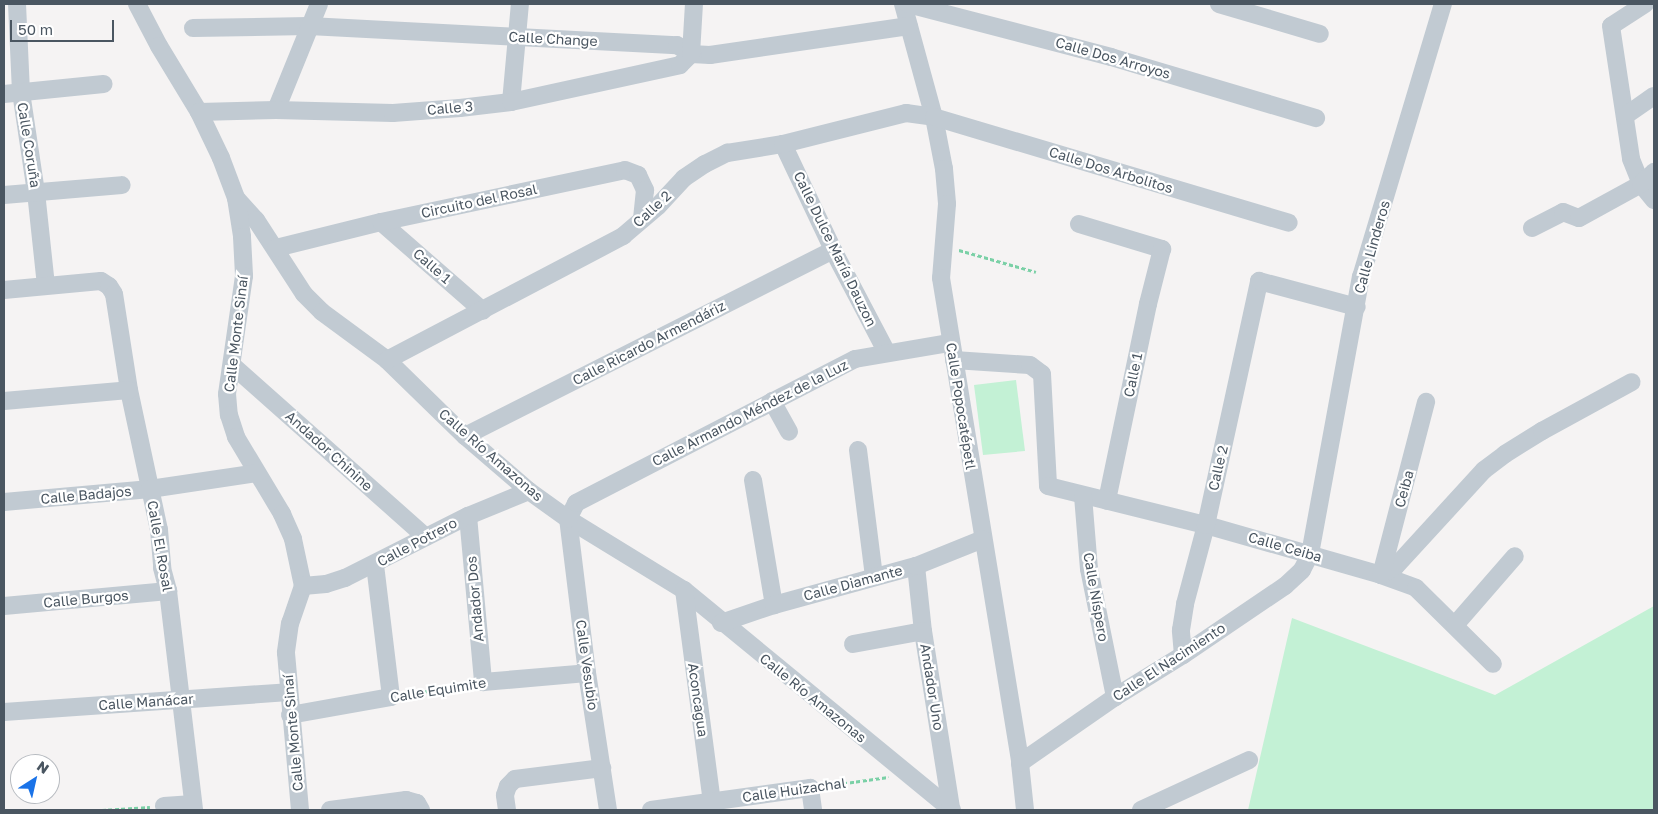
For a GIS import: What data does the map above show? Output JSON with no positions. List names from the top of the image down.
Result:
{
  "streets": {
    "street": [
      "Calle Change",
      "Calle Dos Arroyos",
      "Calle 3",
      "Calle Coruña",
      "Calle Dos Arbolitos",
      "Circuito del Rosal",
      "Calle 2",
      "Calle Linderos",
      "Calle Dulce María Dauzon",
      "Calle 1",
      "Calle Monte Sinaí",
      "Calle Ricardo Armendáriz",
      "Calle Popocatépetl",
      "Calle Armando Méndez de la Luz",
      "Andador Chinine",
      "Calle Río Amazonas",
      "Ceiba",
      "Calle Badajos",
      "Calle Potrero",
      "Calle El Rosal",
      "Calle Ceiba",
      "Calle Diamante",
      "Calle Níspero",
      "Calle Burgos",
      "Andador Dos",
      "Calle El Nacimiento",
      "Calle Vesubio",
      "Andador Uno",
      "Calle Equimite",
      "Aconcagua",
      "Calle Manácar",
      "Calle Huizachal"
    ]
  },
  "crossings": [
    ["Calle Change", "Calle 3"],
    ["Calle Change", "Calle Popocatépetl"],
    ["Calle 3", "Calle Río Amazonas"],
    ["Calle Coruña", "Calle El Rosal"],
    ["Calle Dos Arbolitos", "Calle 2"],
    ["Calle Dos Arbolitos", "Calle Popocatépetl"],
    ["Circuito del Rosal", "Calle 2"],
    ["Circuito del Rosal", "Calle 1"],
    ["Circuito del Rosal", "Calle Río Amazonas"],
    ["Calle 2", "Calle Linderos"],
    ["Calle 2", "Calle Dulce María Dauzon"],
    ["Calle 2", "Calle 1"],
    ["Calle 2", "Calle Popocatépetl"],
    ["Calle 2", "Calle Río Amazonas"],
    ["Calle 2", "Calle Ceiba"],
    ["Calle 2", "Calle El Nacimiento"],
    ["Calle Linderos", "Calle Ceiba"],
    ["Calle Linderos", "Calle El Nacimiento"],
    ["Calle Dulce María Dauzon", "Calle Ricardo Armendáriz"],
    ["Calle Dulce María Dauzon", "Calle Armando Méndez de la Luz"],
    ["Calle 1", "Calle Ceiba"],
    ["Calle Monte Sinaí", "Andador Chinine"],
    ["Calle Monte Sinaí", "Calle Río Amazonas"],
    ["Calle Monte Sinaí", "Calle Badajos"],
    ["Calle Monte Sinaí", "Calle Potrero"],
    ["Calle Monte Sinaí", "Calle Equimite"],
    ["Calle Monte Sinaí", "Calle Manácar"],
    ["Calle Ricardo Armendáriz", "Calle Río Amazonas"],
    ["Calle Popocatépetl", "Calle Armando Méndez de la Luz"],
    ["Calle Popocatépetl", "Calle Ceiba"],
    ["Calle Popocatépetl", "Calle Diamante"],
    ["Calle Popocatépetl", "Calle El Nacimiento"],
    ["Calle Armando Méndez de la Luz", "Calle Río Amazonas"],
    ["Calle Armando Méndez de la Luz", "Calle Vesubio"],
    ["Andador Chinine", "Calle Potrero"],
    ["Calle Río Amazonas", "Calle Potrero"],
    ["Calle Río Amazonas", "Calle Diamante"],
    ["Calle Río Amazonas", "Calle Vesubio"],
    ["Calle Río Amazonas", "Andador Uno"],
    ["Calle Río Amazonas", "Aconcagua"],
    ["Calle Río Amazonas", "Calle Huizachal"],
    ["Ceiba", "Calle Ceiba"],
    ["Calle Badajos", "Calle El Rosal"],
    ["Calle Potrero", "Andador Dos"],
    ["Calle El Rosal", "Calle Burgos"],
    ["Calle El Rosal", "Calle Manácar"],
    ["Calle Ceiba", "Calle Níspero"],
    ["Calle Ceiba", "Calle El Nacimiento"],
    ["Calle Diamante", "Andador Uno"],
    ["Calle Níspero", "Calle El Nacimiento"],
    ["Andador Dos", "Calle Equimite"],
    ["Calle Vesubio", "Calle Equimite"],
    ["Aconcagua", "Calle Huizachal"]
  ],
  "scale_bar": "50 m",
  "north": "top right"
}
